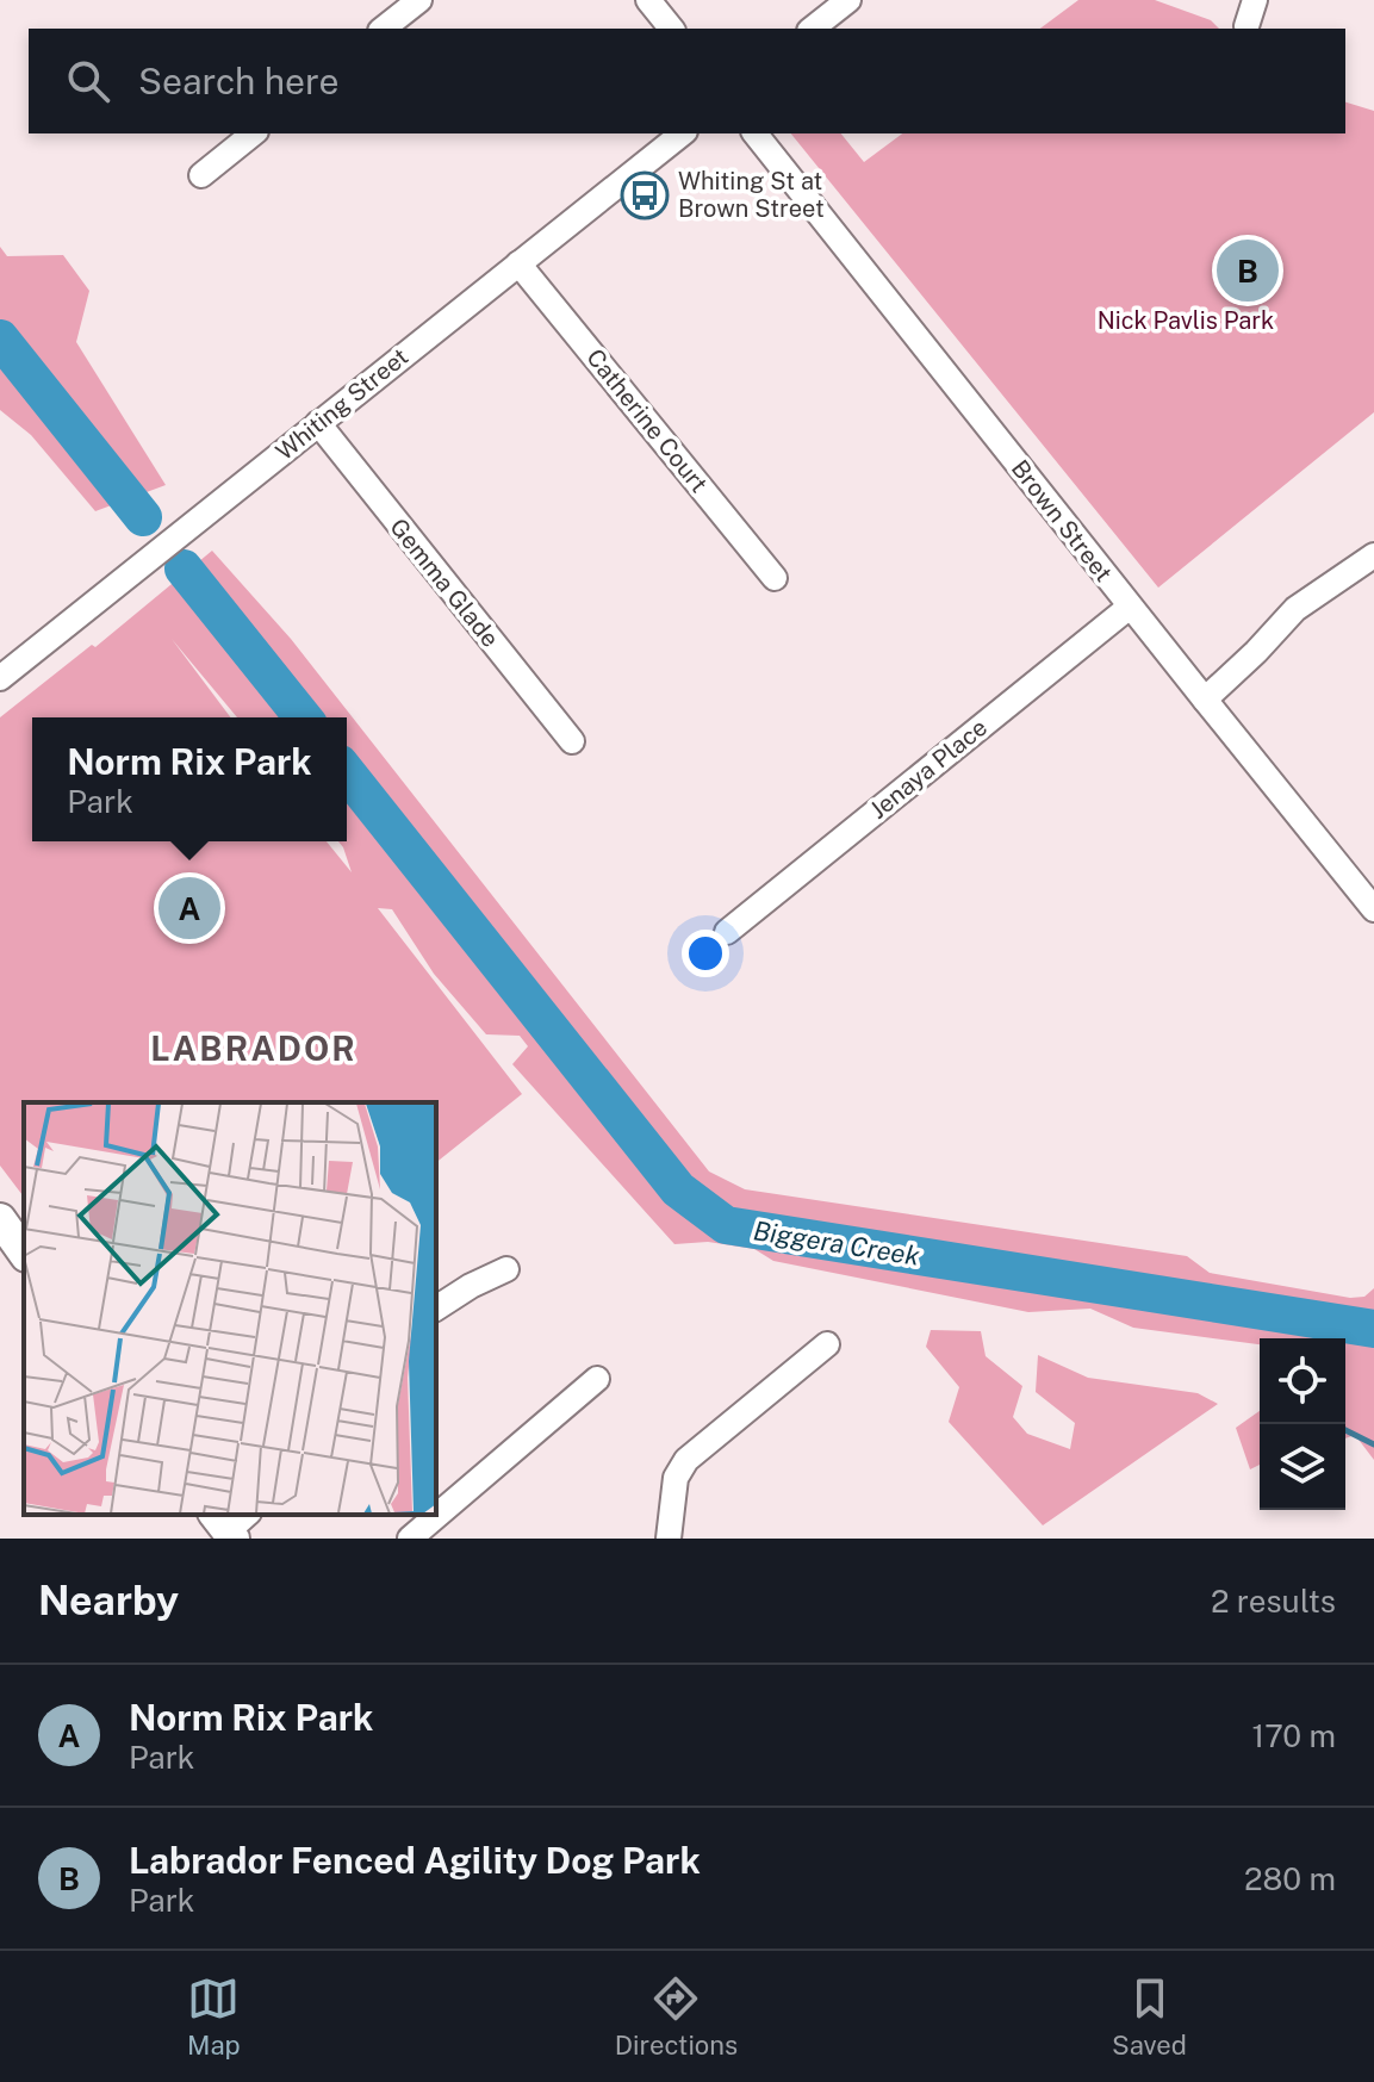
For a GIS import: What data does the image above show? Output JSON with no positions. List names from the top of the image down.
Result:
{
  "streets": {
    "street": [
      "Whiting Street",
      "Catherine Court",
      "Brown Street",
      "Gemma Glade",
      "Jenaya Place"
    ]
  },
  "crossings": [
    ["Whiting Street", "Catherine Court"],
    ["Whiting Street", "Gemma Glade"],
    ["Brown Street", "Jenaya Place"]
  ],
  "districts": ["LABRADOR"],
  "water": ["Biggera Creek"],
  "parks": ["Nick Pavlis Park"],
  "places": {
    "bus stop": ["Whiting St at Brown Street"]
  },
  "page": {
    "search": "Search here",
    "pins": ["B", "A"],
    "popup": ["Norm Rix Park", "Park"],
    "heading": ["Nearby", "2 results"],
    "list": [
      {
        "mark": "A",
        "name": "Norm Rix Park",
        "note": "Park",
        "value": "170 m"
      },
      {
        "mark": "B",
        "name": "Labrador Fenced Agility Dog Park",
        "note": "Park",
        "value": "280 m"
      }
    ],
    "nav": ["Map", "Directions", "Saved"]
  }
}
